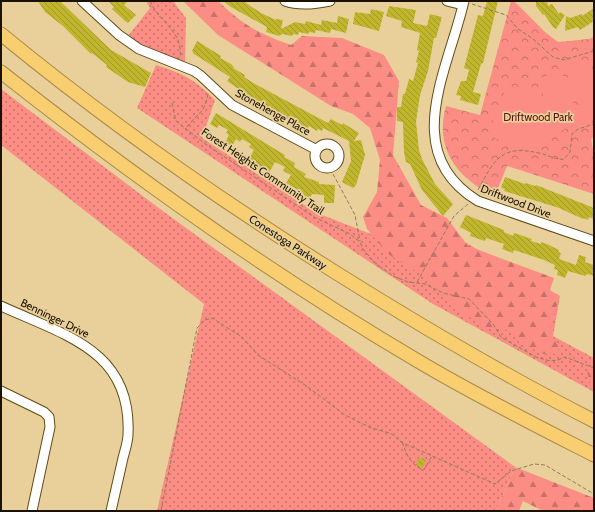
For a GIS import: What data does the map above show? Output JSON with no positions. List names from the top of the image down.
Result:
{
  "streets": {
    "highway": ["Conestoga Parkway"],
    "street": ["Stonehenge Place", "Driftwood Drive", "Benninger Drive"],
    "path": ["Forest Heights Community Trail"]
  },
  "crossings": [
    ["Stonehenge Place", "Forest Heights Community Trail"]
  ],
  "parks": ["Driftwood Park"]
}
